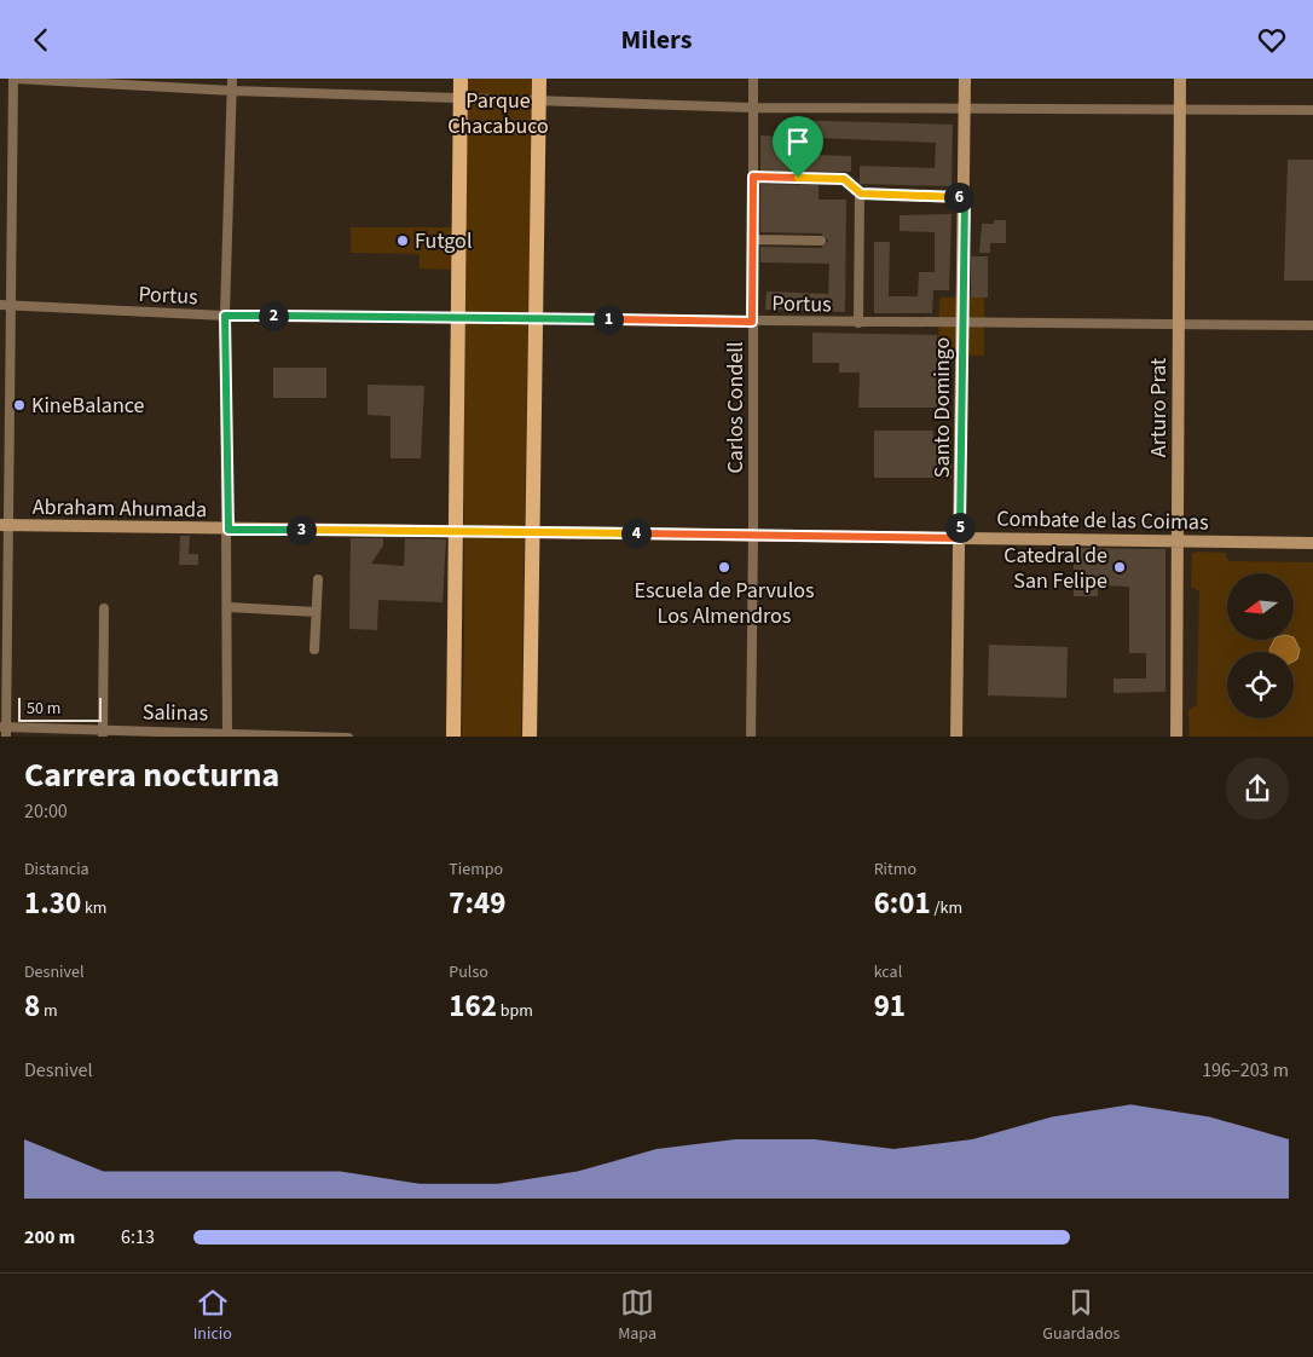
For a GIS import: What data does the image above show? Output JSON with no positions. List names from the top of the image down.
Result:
{
  "streets": {
    "main road": [
      "Santo Domingo",
      "Arturo Prat",
      "Abraham Ahumada",
      "Combate de las Coimas"
    ],
    "street": ["Portus", "Carlos Condell", "Salinas"]
  },
  "crossings": [
    ["Portus", "Carlos Condell"],
    ["Portus", "Santo Domingo"],
    ["Portus", "Arturo Prat"],
    ["Carlos Condell", "Combate de las Coimas"],
    ["Santo Domingo", "Combate de las Coimas"],
    ["Arturo Prat", "Combate de las Coimas"],
    ["Abraham Ahumada", "Combate de las Coimas"]
  ],
  "parks": ["Parque Chacabuco"],
  "places": [
    "Futgol",
    "KineBalance",
    "Escuela de Parvulos Los Almendros",
    "Catedral de San Felipe"
  ],
  "scale_bar": "50 m",
  "north": "left",
  "page": {
    "header": "Milers",
    "pins": [
      "6",
      "2",
      "1",
      "5",
      "3",
      "4"
    ],
    "scale": "50 m",
    "heading": ["Carrera nocturna", "20:00"],
    "stats": [
      ["Distancia", "1.30 km"],
      ["Tiempo", "7:49"],
      ["Ritmo", "6:01 /km"],
      ["Desnivel", "8 m"],
      ["Pulso", "162 bpm"],
      ["kcal", "91"]
    ],
    "chart": ["Desnivel", "196–203 m"],
    "list": [
      {
        "name": "200 m",
        "note": "6:13"
      }
    ],
    "tabs": ["Inicio", "Mapa", "Guardados"]
  }
}
